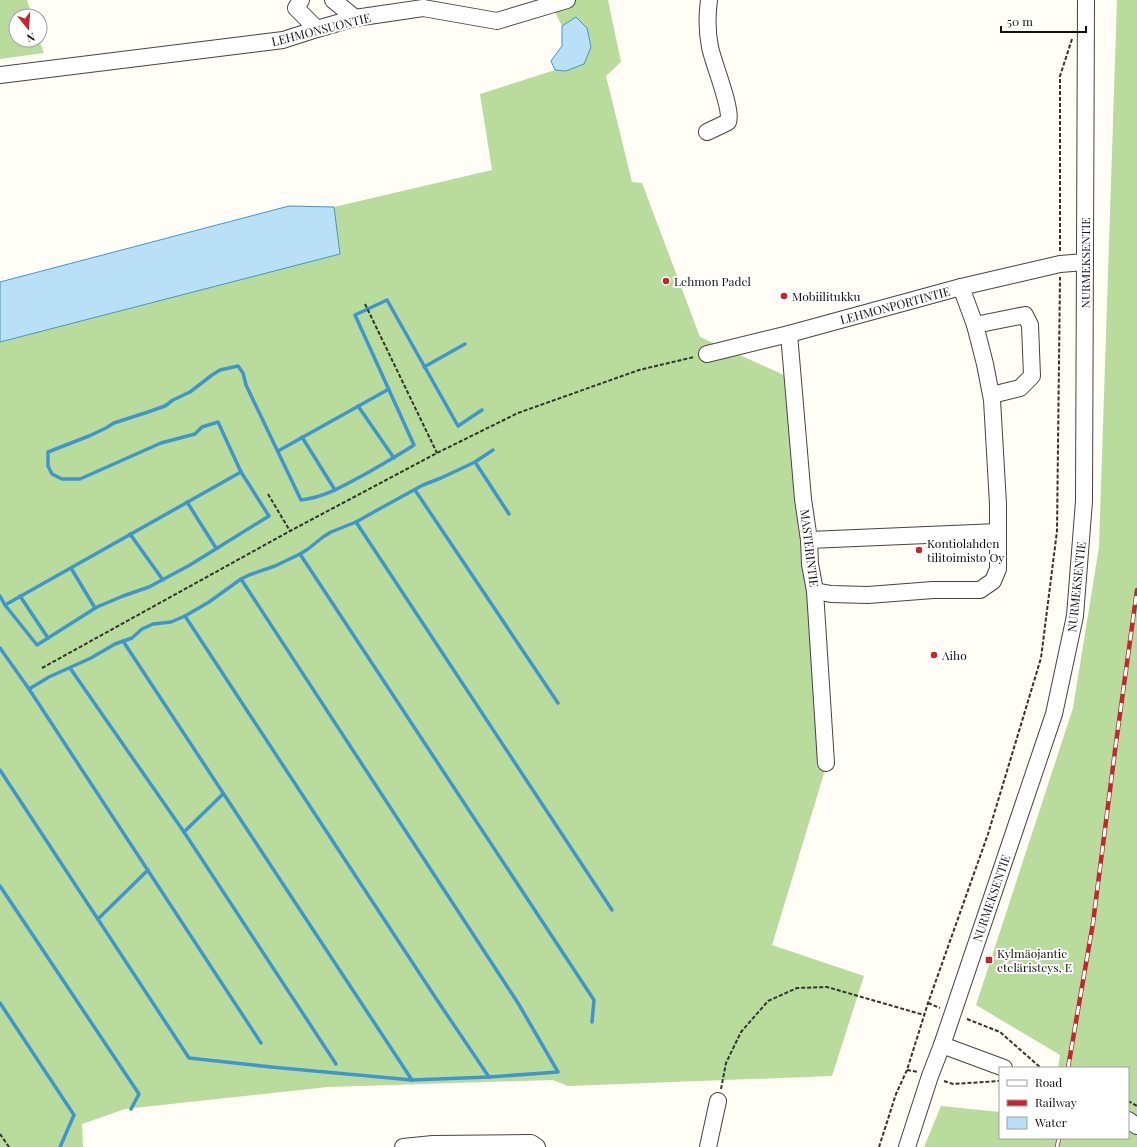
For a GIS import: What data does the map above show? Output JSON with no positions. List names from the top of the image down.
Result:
{
  "streets": {
    "street": [
      "LEHMONSUONTIE",
      "NURMEKSENTIE",
      "LEHMONPORTINTIE",
      "MASTERINTIE"
    ]
  },
  "crossings": [
    ["NURMEKSENTIE", "LEHMONPORTINTIE"],
    ["LEHMONPORTINTIE", "MASTERINTIE"]
  ],
  "places": {
    "other": [
      "Lehmon Padel",
      "Mobiilitukku",
      "Kontiolahden tilitoimisto Oy",
      "Aiho"
    ],
    "transit": ["Kylmäojantie eteläristeys, E"]
  },
  "legend": ["Road", "Railway", "Water"],
  "scale_bar": "50 m",
  "north": "bottom"
}
